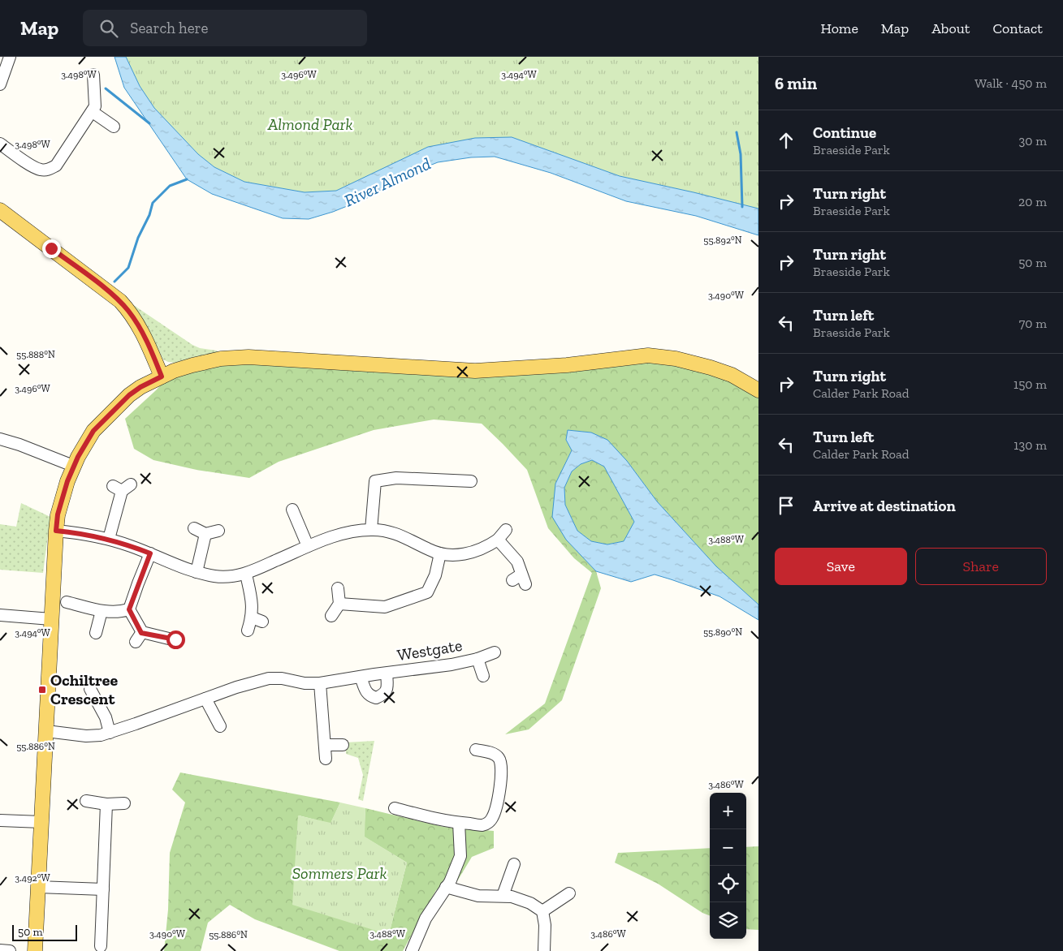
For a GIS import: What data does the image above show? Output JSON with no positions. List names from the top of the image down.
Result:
{
  "streets": {
    "street": ["Westgate"]
  },
  "water": ["River Almond"],
  "parks": ["Almond Park", "Sommers Park"],
  "places": {
    "transit": ["Ochiltree Crescent"]
  },
  "scale_bar": "50 m",
  "page": {
    "header": "Map",
    "search": "Search here",
    "nav": [
      "Home",
      "Map",
      "About",
      "Contact"
    ],
    "heading": ["6 min", "Walk · 450 m"],
    "list": [
      ["Continue", "Braeside Park", "30 m"],
      ["Turn right", "Braeside Park", "20 m"],
      ["Turn right", "Braeside Park", "50 m"],
      ["Turn left", "Braeside Park", "70 m"],
      ["Turn right", "Calder Park Road", "150 m"],
      ["Turn left", "Calder Park Road", "130 m"],
      "Arrive at destination"
    ],
    "buttons": ["Save", "Share"],
    "map_buttons": ["+", "−"],
    "scale": "50 m"
  },
  "coordinates": [
    "3.498°W",
    "3.496°W",
    "3.494°W",
    "55.892°N",
    "3.490°W",
    "55.888°N",
    "3.488°W",
    "55.890°N",
    "55.886°N",
    "3.486°W",
    "3.492°W"
  ]
}
